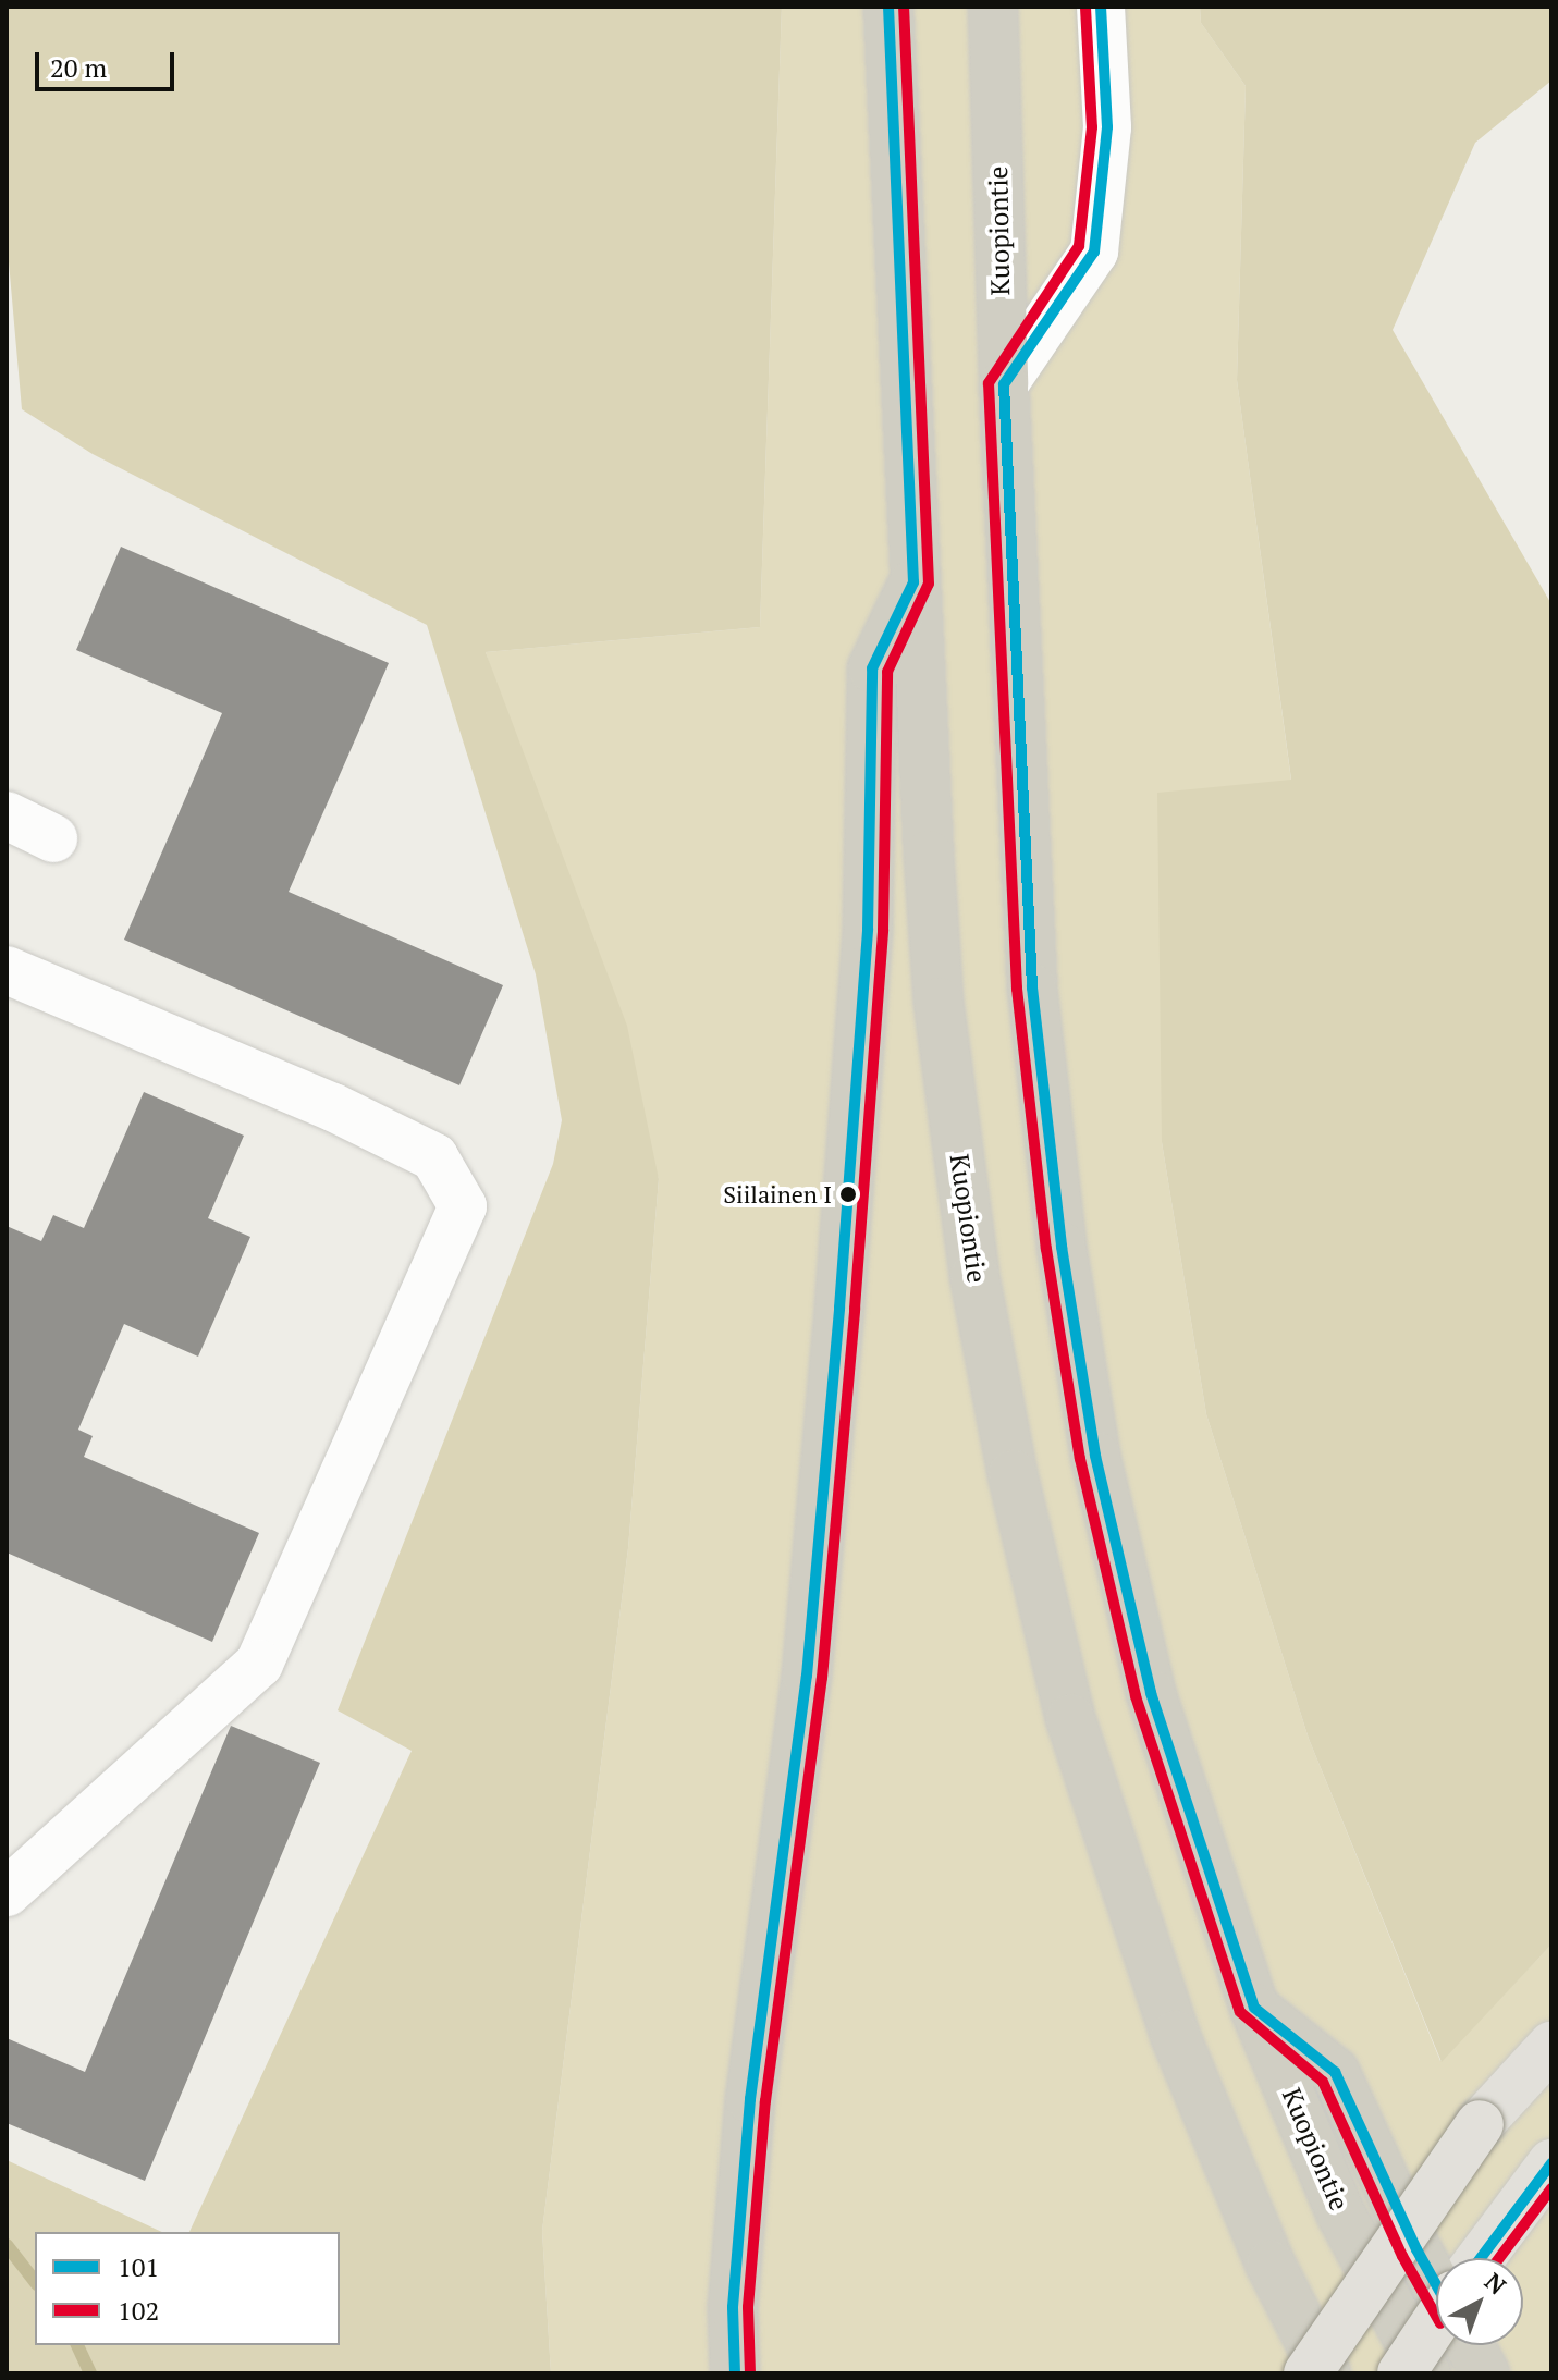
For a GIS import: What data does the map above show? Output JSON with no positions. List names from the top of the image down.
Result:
{
  "streets": {
    "highway": ["Kuopiontie"]
  },
  "places": ["Siilainen I"],
  "lines": ["transit line 101", "transit line 102"],
  "legend": ["101", "102"],
  "scale_bar": "20 m",
  "north": "top right"
}
